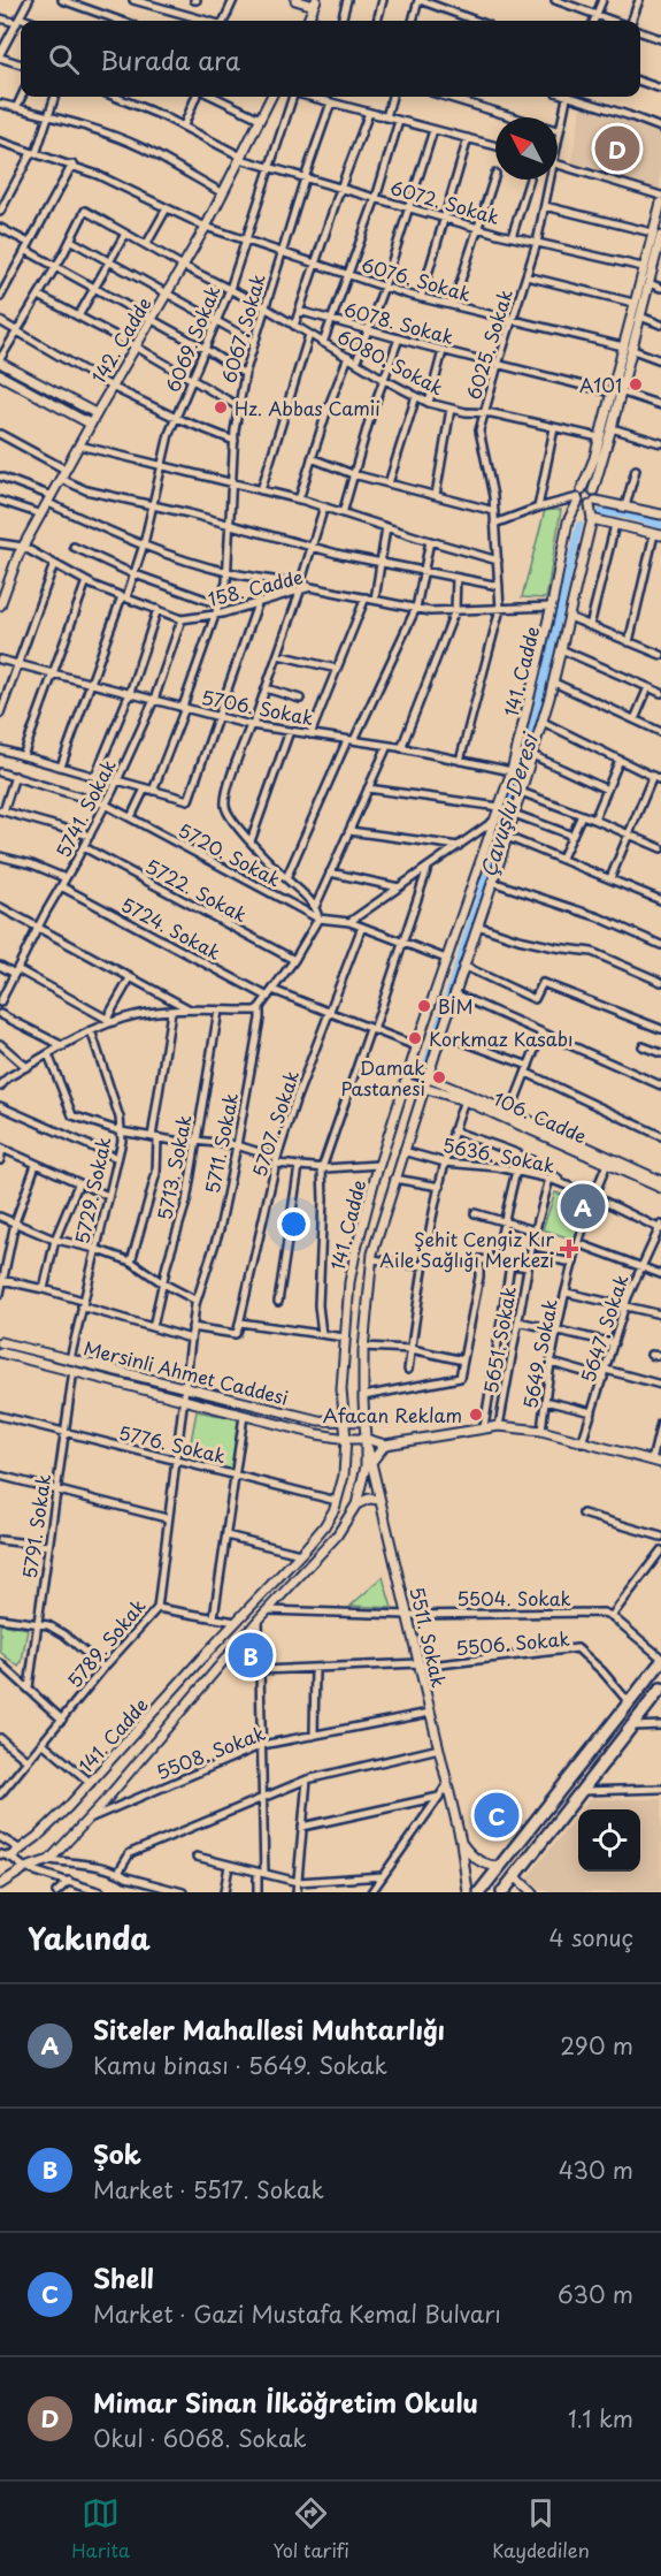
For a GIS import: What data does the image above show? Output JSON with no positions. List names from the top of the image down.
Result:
{
  "streets": {
    "street": [
      "6072. Sokak",
      "6076. Sokak",
      "6078. Sokak",
      "6067. Sokak",
      "6069. Sokak",
      "142. Cadde",
      "6025. Sokak",
      "6080. Sokak",
      "158. Cadde",
      "141. Cadde",
      "5706. Sokak",
      "5741. Sokak",
      "5720. Sokak",
      "5722. Sokak",
      "5724. Sokak",
      "106. Cadde",
      "5707. Sokak",
      "5711. Sokak",
      "5636. Sokak",
      "5713. Sokak",
      "5729. Sokak",
      "5647. Sokak",
      "5651. Sokak",
      "5649. Sokak",
      "Mersinli Ahmet Caddesi",
      "5776. Sokak",
      "5791. Sokak",
      "5504. Sokak",
      "5511. Sokak",
      "5789. Sokak",
      "5506. Sokak",
      "5508. Sokak"
    ]
  },
  "crossings": [
    ["6072. Sokak", "6067. Sokak"],
    ["6072. Sokak", "6069. Sokak"],
    ["6072. Sokak", "142. Cadde"],
    ["6072. Sokak", "6025. Sokak"],
    ["6072. Sokak", "141. Cadde"],
    ["6076. Sokak", "6067. Sokak"],
    ["6076. Sokak", "6069. Sokak"],
    ["6076. Sokak", "142. Cadde"],
    ["6076. Sokak", "6025. Sokak"],
    ["6076. Sokak", "141. Cadde"],
    ["6078. Sokak", "6025. Sokak"],
    ["6078. Sokak", "141. Cadde"],
    ["6067. Sokak", "6080. Sokak"],
    ["6067. Sokak", "158. Cadde"],
    ["6067. Sokak", "5706. Sokak"],
    ["6069. Sokak", "6080. Sokak"],
    ["6069. Sokak", "5706. Sokak"],
    ["142. Cadde", "6080. Sokak"],
    ["6025. Sokak", "6080. Sokak"],
    ["6025. Sokak", "158. Cadde"],
    ["6025. Sokak", "5706. Sokak"],
    ["6080. Sokak", "141. Cadde"],
    ["158. Cadde", "141. Cadde"],
    ["158. Cadde", "5741. Sokak"],
    ["141. Cadde", "5706. Sokak"],
    ["141. Cadde", "5720. Sokak"],
    ["141. Cadde", "5724. Sokak"],
    ["141. Cadde", "106. Cadde"],
    ["141. Cadde", "5636. Sokak"],
    ["141. Cadde", "Mersinli Ahmet Caddesi"],
    ["141. Cadde", "5776. Sokak"],
    ["141. Cadde", "5504. Sokak"],
    ["141. Cadde", "5511. Sokak"],
    ["141. Cadde", "5508. Sokak"],
    ["5706. Sokak", "5741. Sokak"],
    ["5741. Sokak", "5720. Sokak"],
    ["5741. Sokak", "5722. Sokak"],
    ["5741. Sokak", "5724. Sokak"],
    ["5720. Sokak", "5707. Sokak"],
    ["5724. Sokak", "5707. Sokak"],
    ["106. Cadde", "5649. Sokak"],
    ["5707. Sokak", "5711. Sokak"],
    ["5711. Sokak", "Mersinli Ahmet Caddesi"],
    ["5711. Sokak", "5789. Sokak"],
    ["5636. Sokak", "5647. Sokak"],
    ["5636. Sokak", "5651. Sokak"],
    ["5636. Sokak", "5649. Sokak"],
    ["5729. Sokak", "Mersinli Ahmet Caddesi"],
    ["Mersinli Ahmet Caddesi", "5791. Sokak"],
    ["Mersinli Ahmet Caddesi", "5511. Sokak"],
    ["Mersinli Ahmet Caddesi", "5789. Sokak"],
    ["5776. Sokak", "5791. Sokak"],
    ["5776. Sokak", "5789. Sokak"],
    ["5504. Sokak", "5511. Sokak"],
    ["5511. Sokak", "5506. Sokak"],
    ["5511. Sokak", "5508. Sokak"]
  ],
  "water": ["Çavuşlu Deresi"],
  "places": {
    "other": [
      "A101",
      "Hz. Abbas Camii",
      "BİM",
      "Korkmaz Kasabı",
      "Damak Pastanesi",
      "Afacan Reklam"
    ],
    "health": ["Şehit Cengiz Kır Aile Sağlığı Merkezi"]
  },
  "north": "top left",
  "page": {
    "search": "Burada ara",
    "pins": [
      "D",
      "A",
      "B",
      "C"
    ],
    "heading": ["Yakında", "4 sonuç"],
    "list": [
      {
        "mark": "A",
        "name": "Siteler Mahallesi Muhtarlığı",
        "note": "Kamu binası · 5649. Sokak",
        "value": "290 m"
      },
      {
        "mark": "B",
        "name": "Şok",
        "note": "Market · 5517. Sokak",
        "value": "430 m"
      },
      {
        "mark": "C",
        "name": "Shell",
        "note": "Market · Gazi Mustafa Kemal Bulvarı",
        "value": "630 m"
      },
      {
        "mark": "D",
        "name": "Mimar Sinan İlköğretim Okulu",
        "note": "Okul · 6068. Sokak",
        "value": "1.1 km"
      }
    ],
    "nav": ["Harita", "Yol tarifi", "Kaydedilen"]
  }
}
